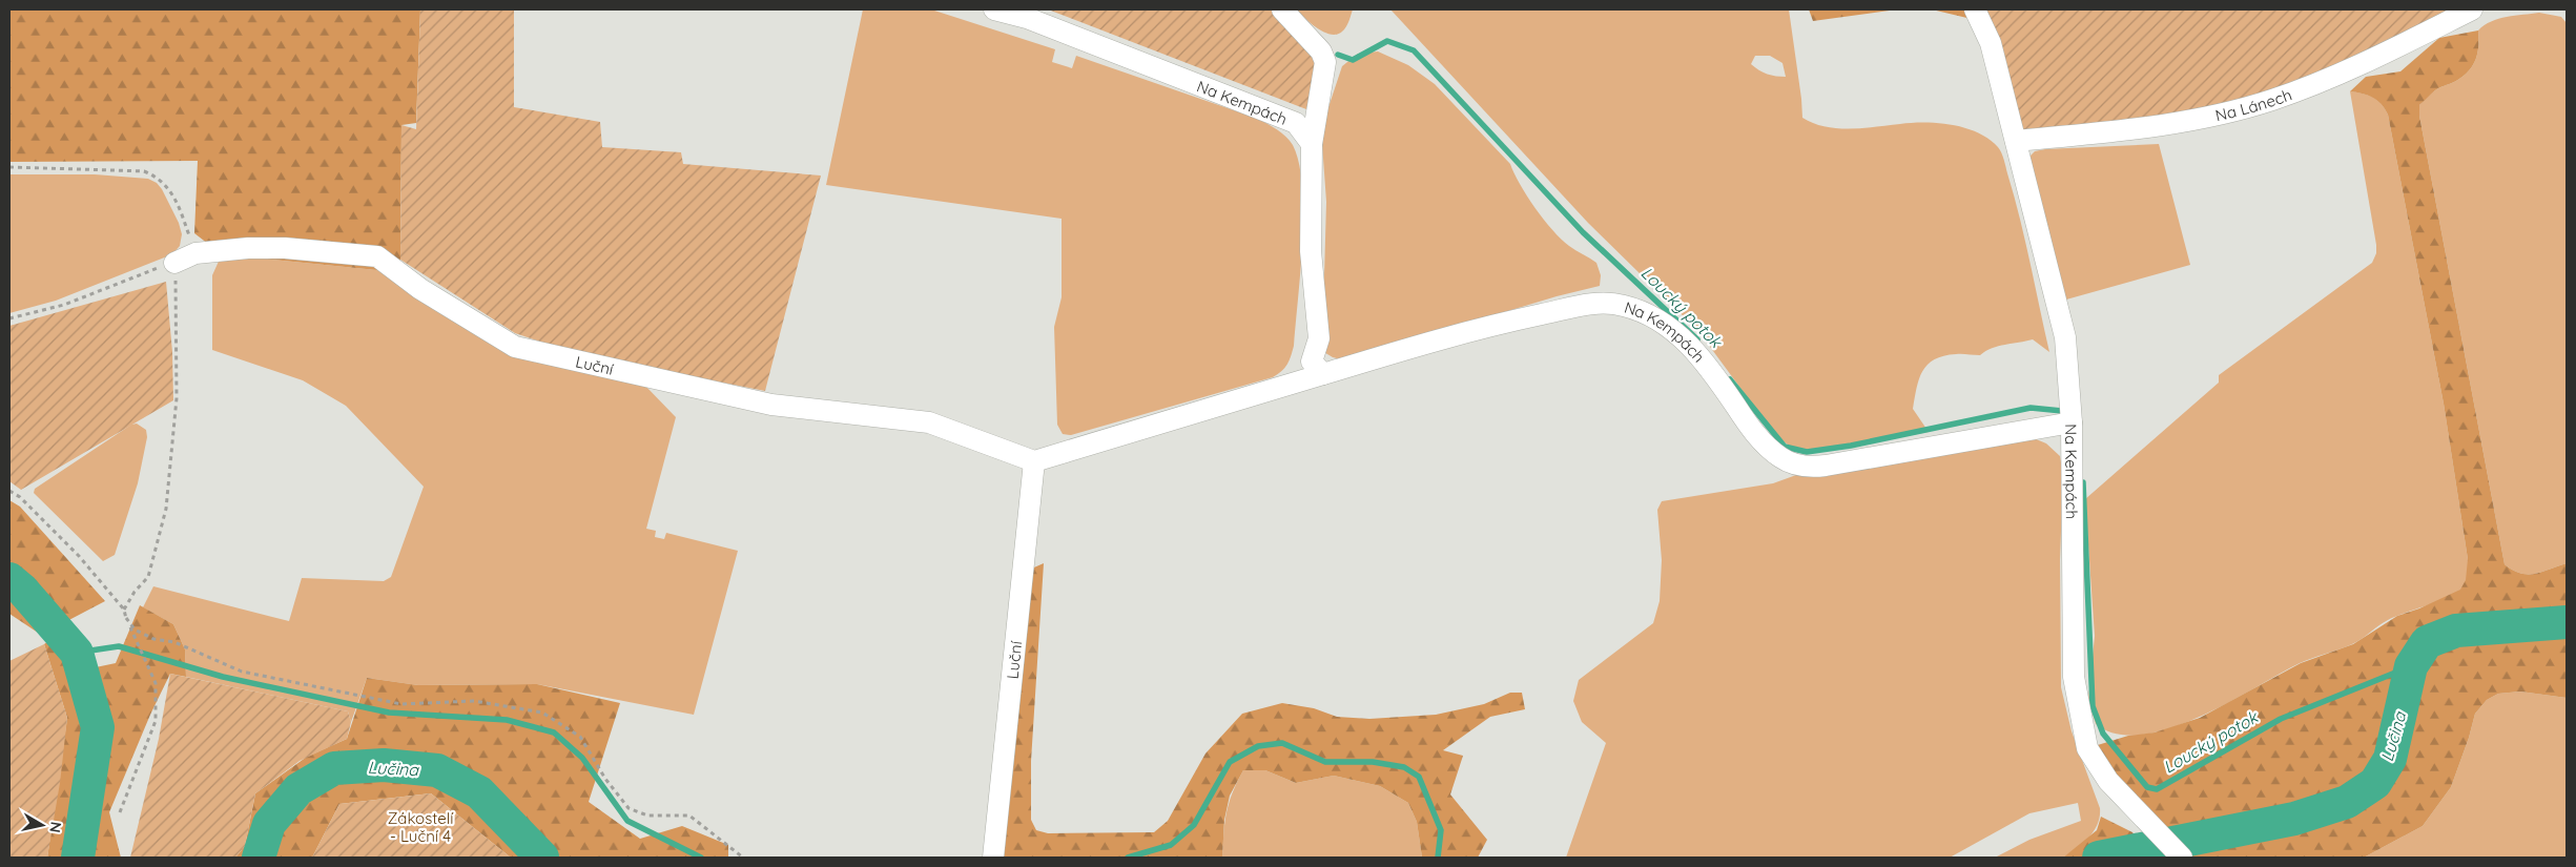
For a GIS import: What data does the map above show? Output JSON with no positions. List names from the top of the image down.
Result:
{
  "streets": {
    "street": ["Na Kempách", "Na Lánech", "Luční"]
  },
  "water": ["Loucký potok", "Lučina"],
  "parks": ["Zákostelí - Luční 4"],
  "north": "right"
}
